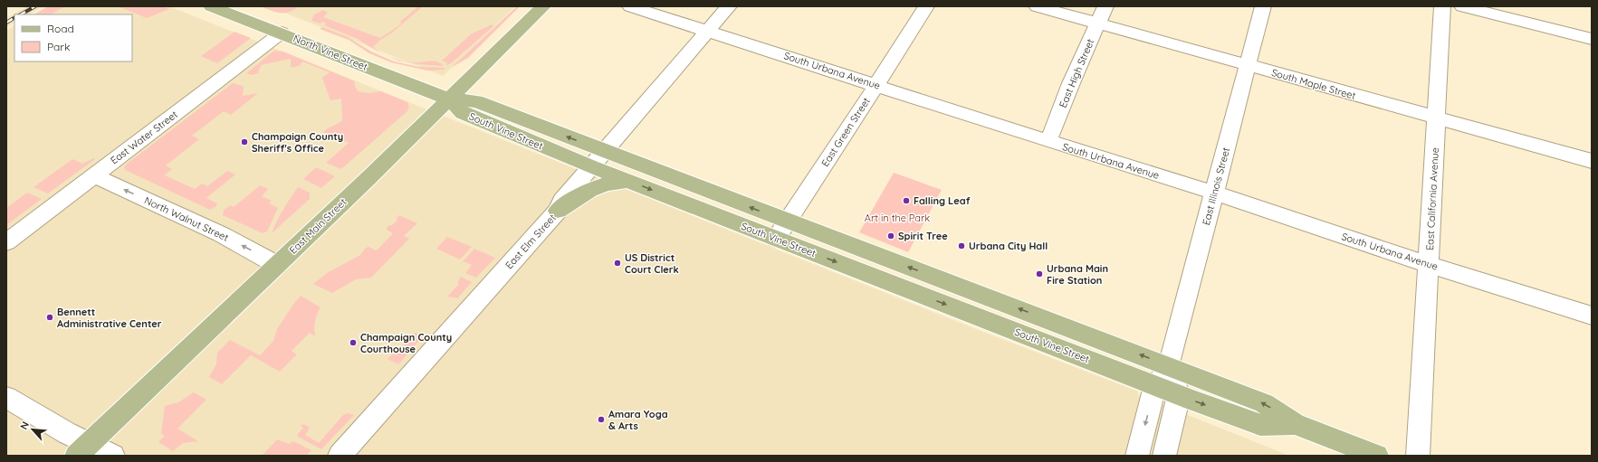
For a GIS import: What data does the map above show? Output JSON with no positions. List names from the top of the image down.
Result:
{
  "streets": {
    "main road": ["North Vine Street", "South Vine Street", "East Main Street"],
    "street": [
      "South Urbana Avenue",
      "East High Street",
      "South Maple Street",
      "East Green Street",
      "East Water Street",
      "East Illinois Street",
      "East California Avenue",
      "North Walnut Street",
      "East Elm Street"
    ]
  },
  "crossings": [
    ["North Vine Street", "South Vine Street"],
    ["North Vine Street", "East Water Street"],
    ["North Vine Street", "East Main Street"],
    ["South Urbana Avenue", "East High Street"],
    ["South Urbana Avenue", "East Green Street"],
    ["South Urbana Avenue", "East Illinois Street"],
    ["South Urbana Avenue", "East California Avenue"],
    ["South Urbana Avenue", "East Elm Street"],
    ["East High Street", "South Maple Street"],
    ["South Maple Street", "East Illinois Street"],
    ["South Maple Street", "East California Avenue"],
    ["South Vine Street", "East Green Street"],
    ["South Vine Street", "East Illinois Street"],
    ["South Vine Street", "East Main Street"],
    ["South Vine Street", "East Elm Street"],
    ["East Water Street", "North Walnut Street"],
    ["North Walnut Street", "East Main Street"]
  ],
  "one_way": ["North Walnut Street"],
  "parks": ["Art in the Park"],
  "places": [
    "Champaign County Sheriff's Office",
    "Falling Leaf",
    "Spirit Tree",
    "Urbana City Hall",
    "US District Court Clerk",
    "Urbana Main Fire Station",
    "Bennett Administrative Center",
    "Champaign County Courthouse",
    "Amara Yoga & Arts"
  ],
  "legend": ["Road", "Park"],
  "north": "top left"
}
